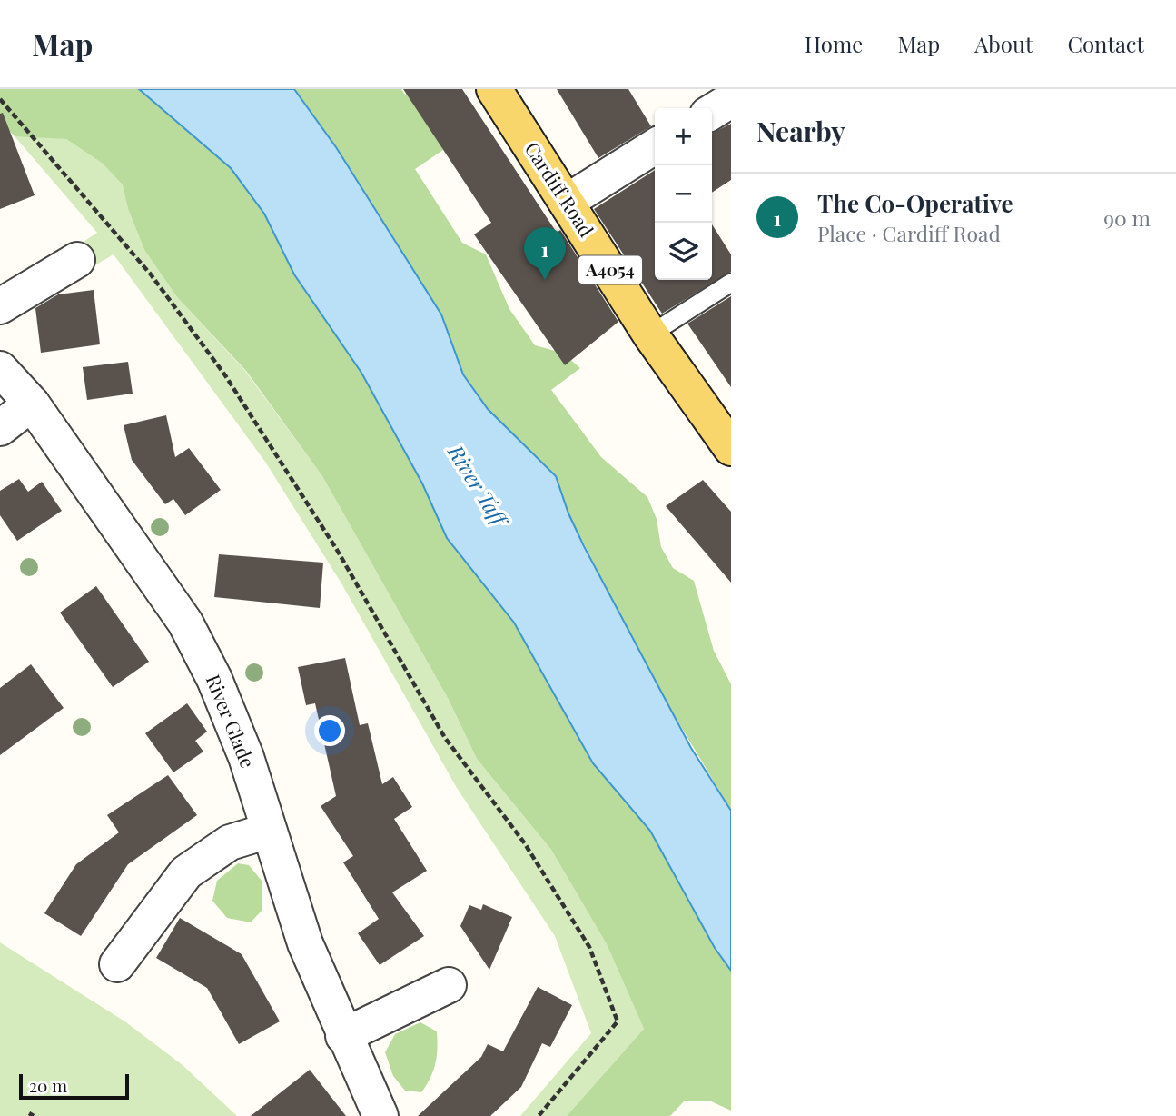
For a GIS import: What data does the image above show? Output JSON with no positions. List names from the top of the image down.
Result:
{
  "streets": {
    "main road": ["Cardiff Road", "A4054"],
    "street": ["River Glade"]
  },
  "water": ["River Taff"],
  "scale_bar": "20 m",
  "page": {
    "header": "Map",
    "nav": [
      "Home",
      "Map",
      "About",
      "Contact"
    ],
    "heading": "Nearby",
    "map_buttons": ["+", "−"],
    "list": [
      {
        "mark": "1",
        "name": "The Co-Operative",
        "note": "Place · Cardiff Road",
        "value": "90 m"
      }
    ],
    "pins": "1",
    "scale": "20 m"
  }
}
